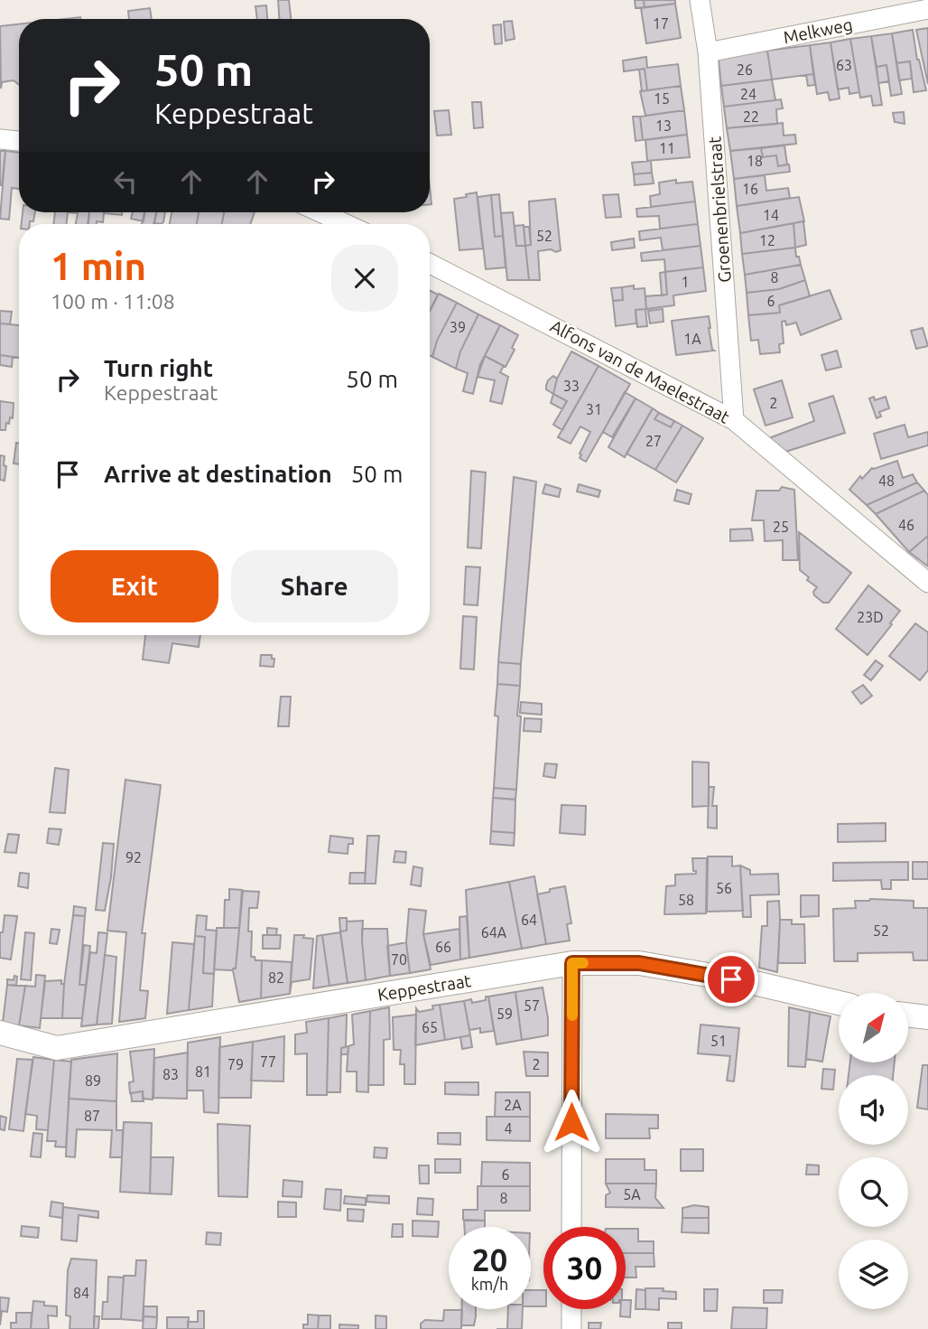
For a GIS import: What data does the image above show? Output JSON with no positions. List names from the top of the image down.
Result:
{
  "streets": {
    "street": [
      "Melkweg",
      "Groenenbrielstraat",
      "Alfons van de Maelestraat",
      "Keppestraat"
    ]
  },
  "crossings": [
    ["Melkweg", "Groenenbrielstraat"],
    ["Groenenbrielstraat", "Alfons van de Maelestraat"]
  ],
  "house_numbers": [
    "17",
    "63",
    "26",
    "24",
    "15",
    "22",
    "13",
    "11",
    "18",
    "16",
    "14",
    "52",
    "12",
    "8",
    "1",
    "6",
    "39",
    "1A",
    "33",
    "2",
    "31",
    "27",
    "48",
    "46",
    "25",
    "23D",
    "92",
    "56",
    "58",
    "64",
    "52",
    "64A",
    "66",
    "70",
    "82",
    "57",
    "59",
    "65",
    "51",
    "77",
    "79",
    "2",
    "81",
    "83",
    "89",
    "2A",
    "87",
    "4",
    "6",
    "5A",
    "8",
    "84"
  ],
  "north": "top right",
  "page": {
    "turn": ["50 m", "Keppestraat"],
    "heading": ["1 min", "100 m · 11:08"],
    "list": [
      {
        "name": "Turn right",
        "note": "Keppestraat",
        "value": "50 m"
      },
      {
        "name": "Arrive at destination",
        "value": "50 m"
      }
    ],
    "buttons": ["Exit", "Share"],
    "speed": "20 km/h",
    "limit": "30"
  }
}
